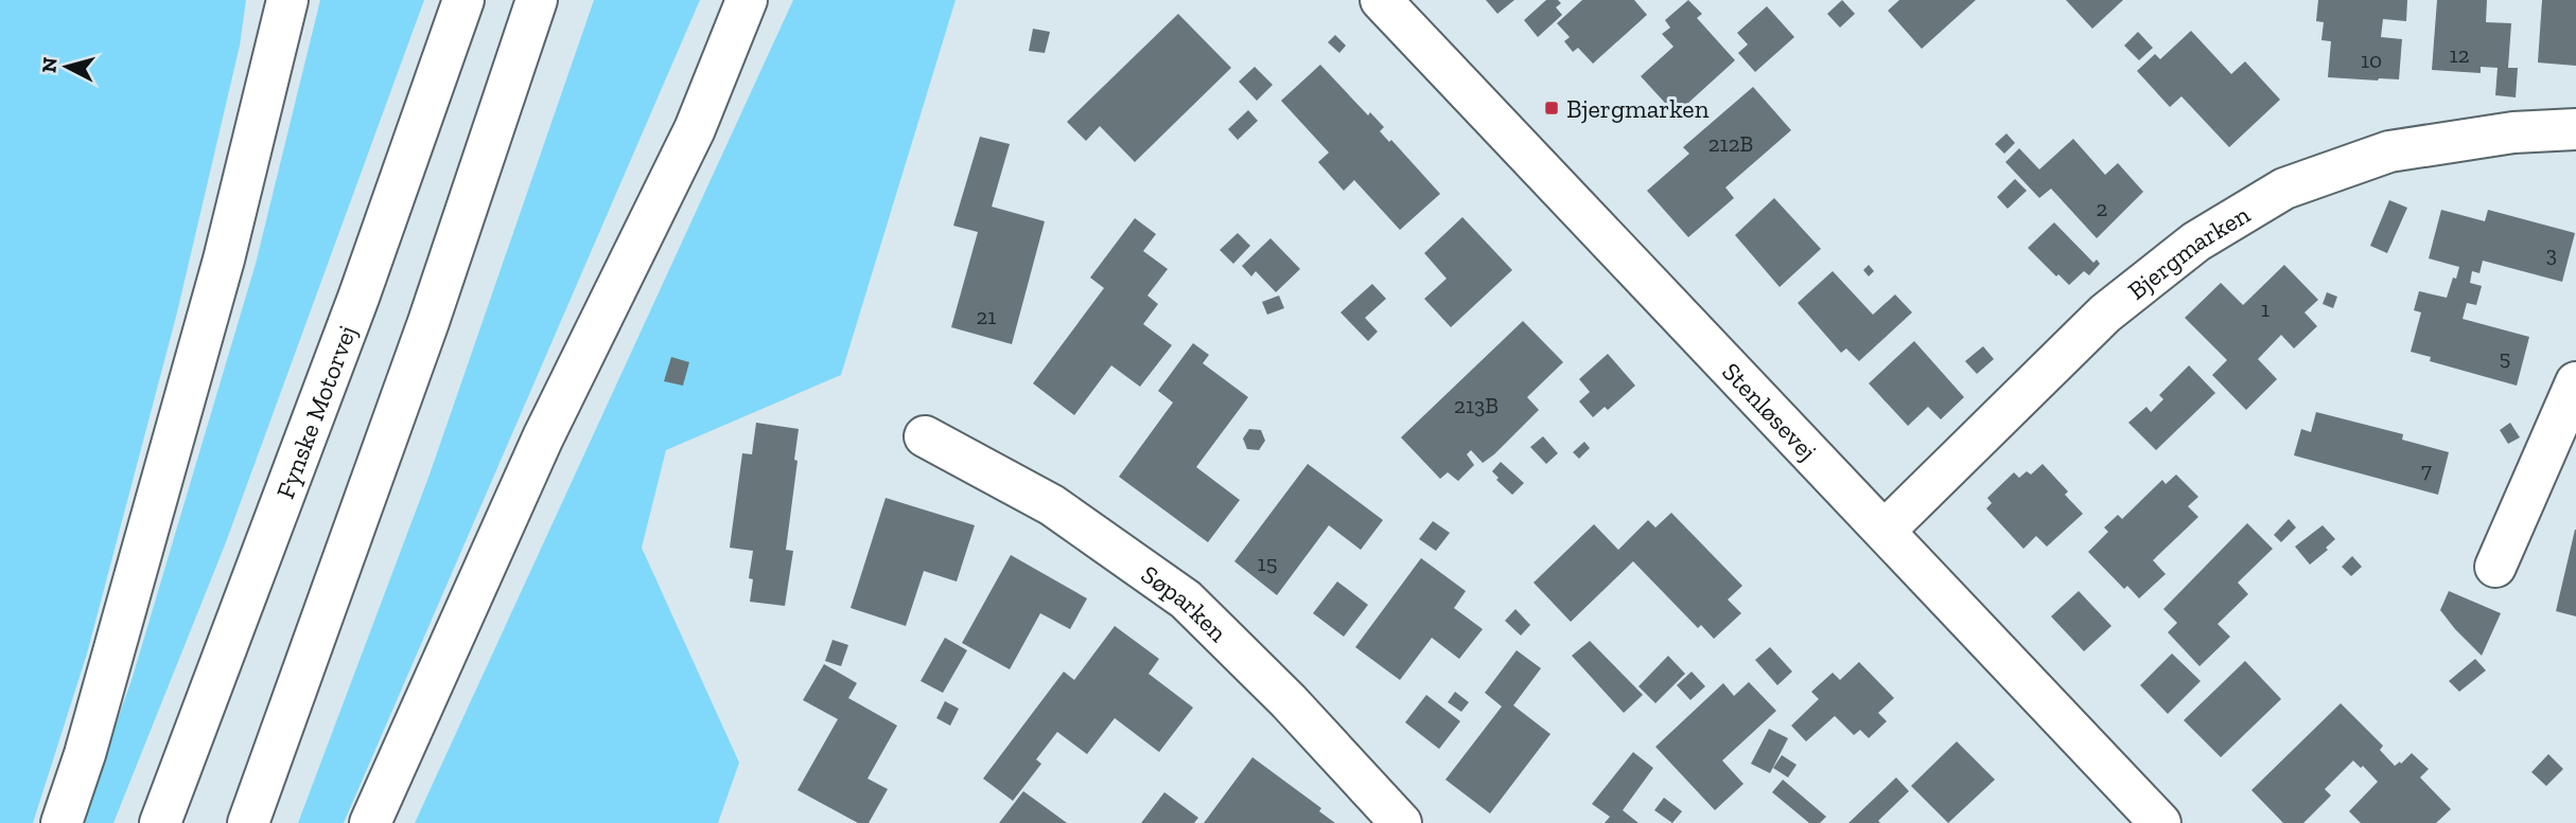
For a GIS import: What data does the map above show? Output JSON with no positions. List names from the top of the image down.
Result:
{
  "streets": {
    "main road": [
      "Bjergmarken",
      "Stenløsevej",
      "Fynske Motorvej",
      "Søparken"
    ]
  },
  "crossings": [
    ["Bjergmarken", "Stenløsevej"]
  ],
  "places": {
    "transit": ["Bjergmarken"]
  },
  "house_numbers": [
    "12",
    "10",
    "212B",
    "2",
    "3",
    "1",
    "21",
    "5",
    "213B",
    "7",
    "15"
  ],
  "north": "left"
}
